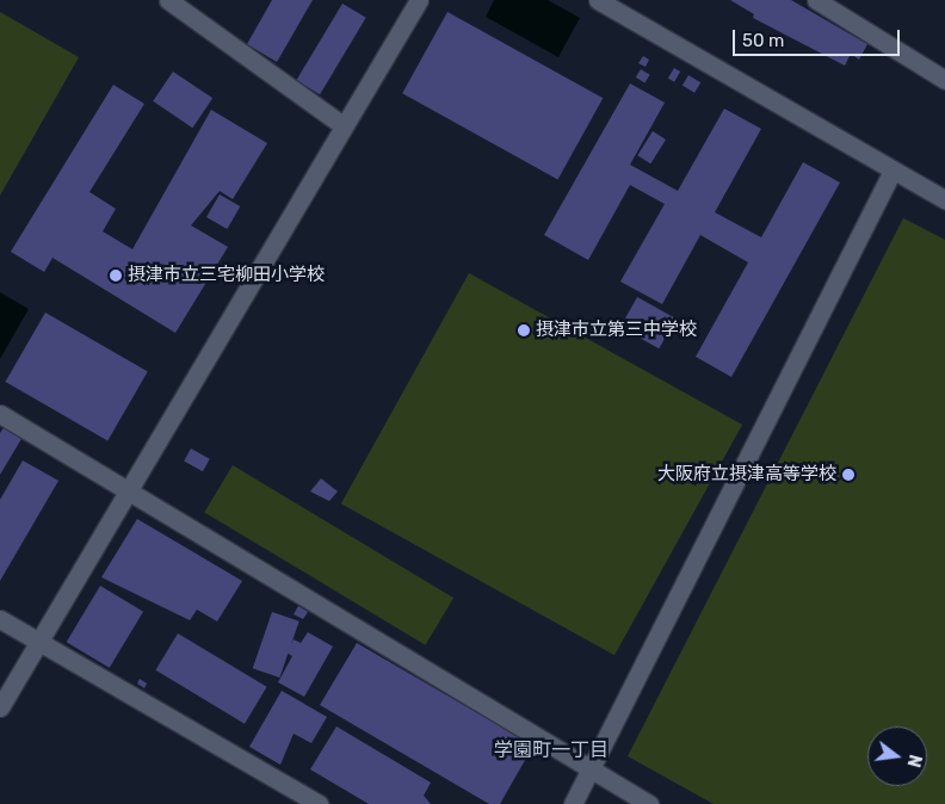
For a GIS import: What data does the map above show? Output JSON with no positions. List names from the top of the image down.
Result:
{
  "districts": ["学園町一丁目"],
  "places": ["摂津市立三宅柳田小学校", "摂津市立第三中学校", "大阪府立摂津高等学校"],
  "scale_bar": "50 m",
  "north": "right"
}
